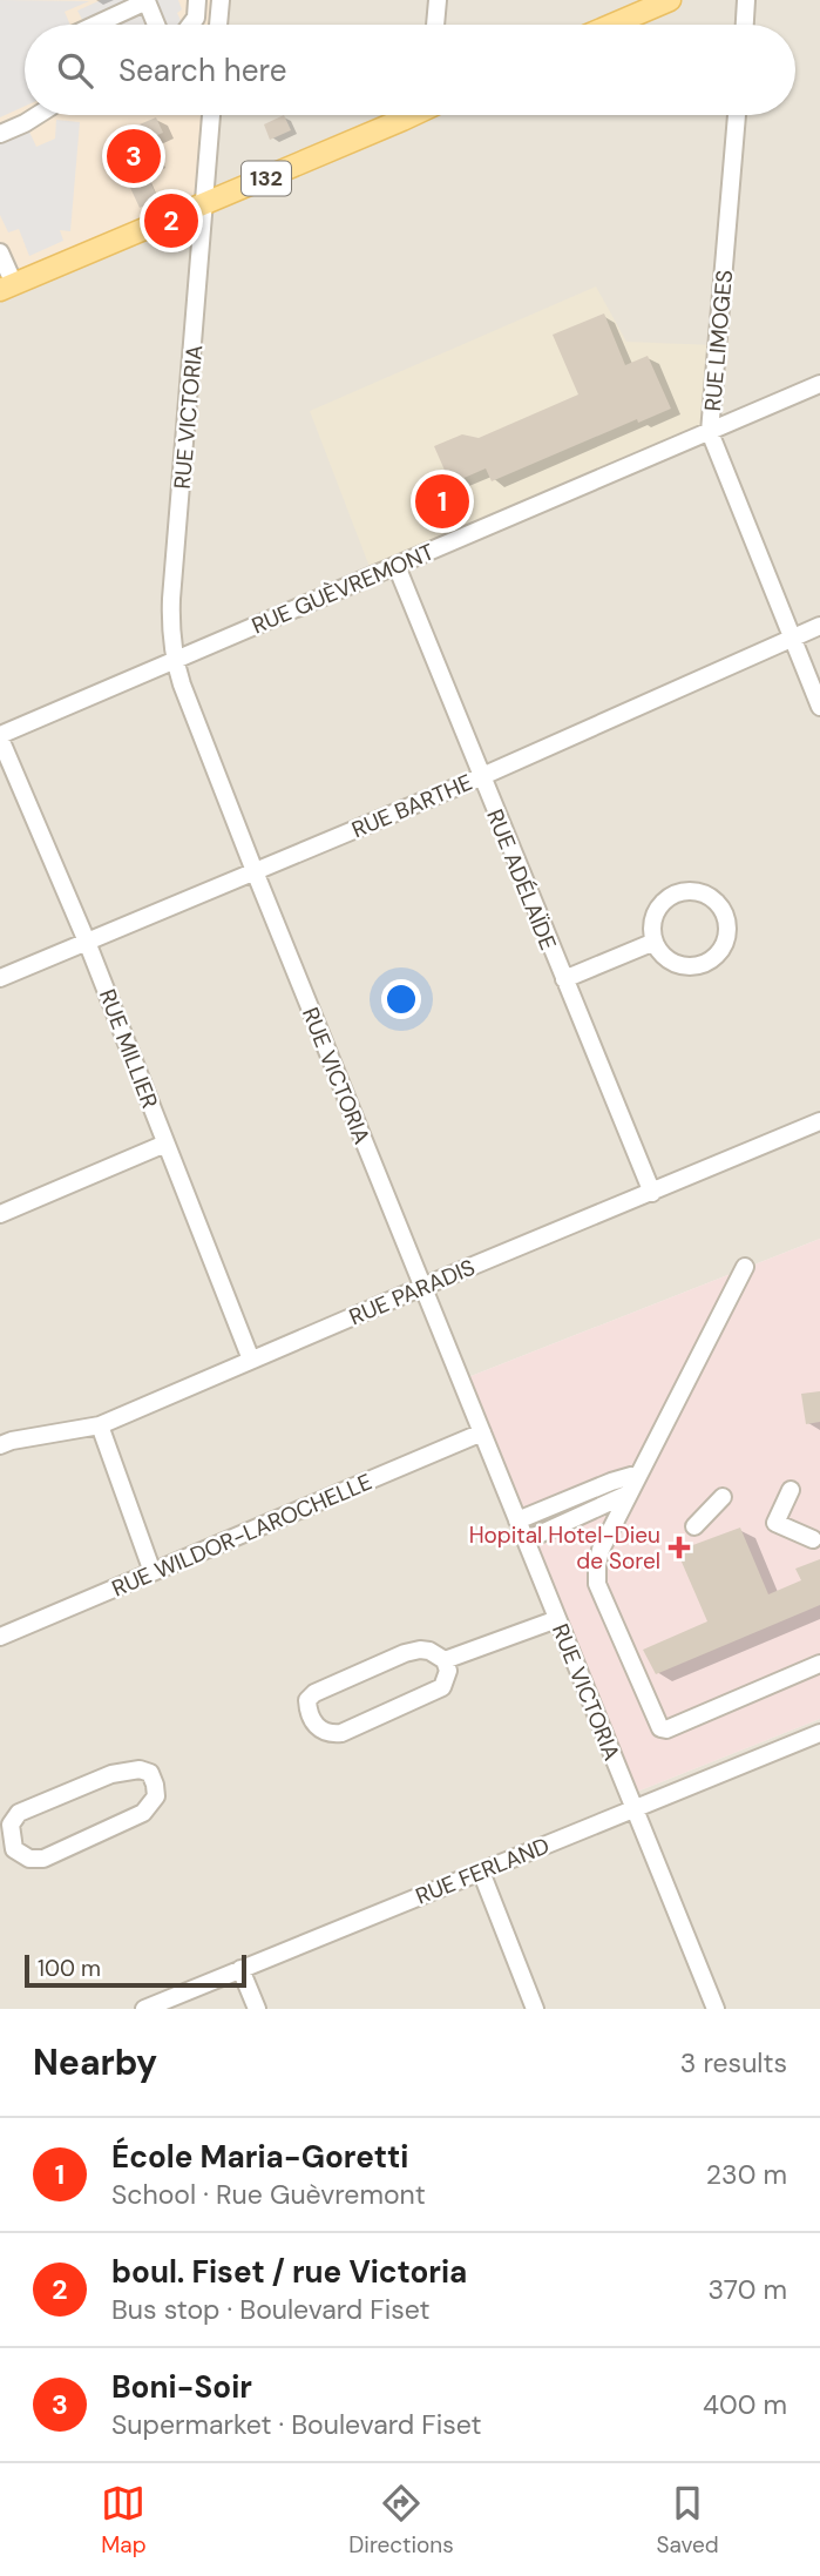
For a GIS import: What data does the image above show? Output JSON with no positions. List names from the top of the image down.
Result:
{
  "streets": {
    "main road": ["132"],
    "street": [
      "RUE LIMOGES",
      "RUE VICTORIA",
      "RUE GUÈVREMONT",
      "RUE BARTHE",
      "RUE ADÉLAÏDE",
      "RUE MILLIER",
      "RUE PARADIS",
      "RUE WILDOR-LAROCHELLE",
      "RUE FERLAND"
    ]
  },
  "crossings": [
    ["132", "RUE VICTORIA"],
    ["RUE LIMOGES", "RUE GUÈVREMONT"],
    ["RUE LIMOGES", "RUE BARTHE"],
    ["RUE VICTORIA", "RUE GUÈVREMONT"],
    ["RUE VICTORIA", "RUE BARTHE"],
    ["RUE VICTORIA", "RUE PARADIS"],
    ["RUE VICTORIA", "RUE WILDOR-LAROCHELLE"],
    ["RUE VICTORIA", "RUE FERLAND"],
    ["RUE GUÈVREMONT", "RUE ADÉLAÏDE"],
    ["RUE GUÈVREMONT", "RUE MILLIER"],
    ["RUE BARTHE", "RUE ADÉLAÏDE"],
    ["RUE BARTHE", "RUE MILLIER"],
    ["RUE ADÉLAÏDE", "RUE PARADIS"],
    ["RUE MILLIER", "RUE PARADIS"]
  ],
  "places": {
    "health": ["Hopital Hotel-Dieu de Sorel"]
  },
  "scale_bar": "100 m",
  "page": {
    "search": "Search here",
    "pins": ["3", "2", "1"],
    "scale": "100 m",
    "heading": ["Nearby", "3 results"],
    "list": [
      {
        "mark": "1",
        "name": "École Maria-Goretti",
        "note": "School · Rue Guèvremont",
        "value": "230 m"
      },
      {
        "mark": "2",
        "name": "boul. Fiset / rue Victoria",
        "note": "Bus stop · Boulevard Fiset",
        "value": "370 m"
      },
      {
        "mark": "3",
        "name": "Boni-Soir",
        "note": "Supermarket · Boulevard Fiset",
        "value": "400 m"
      }
    ],
    "nav": ["Map", "Directions", "Saved"]
  }
}
